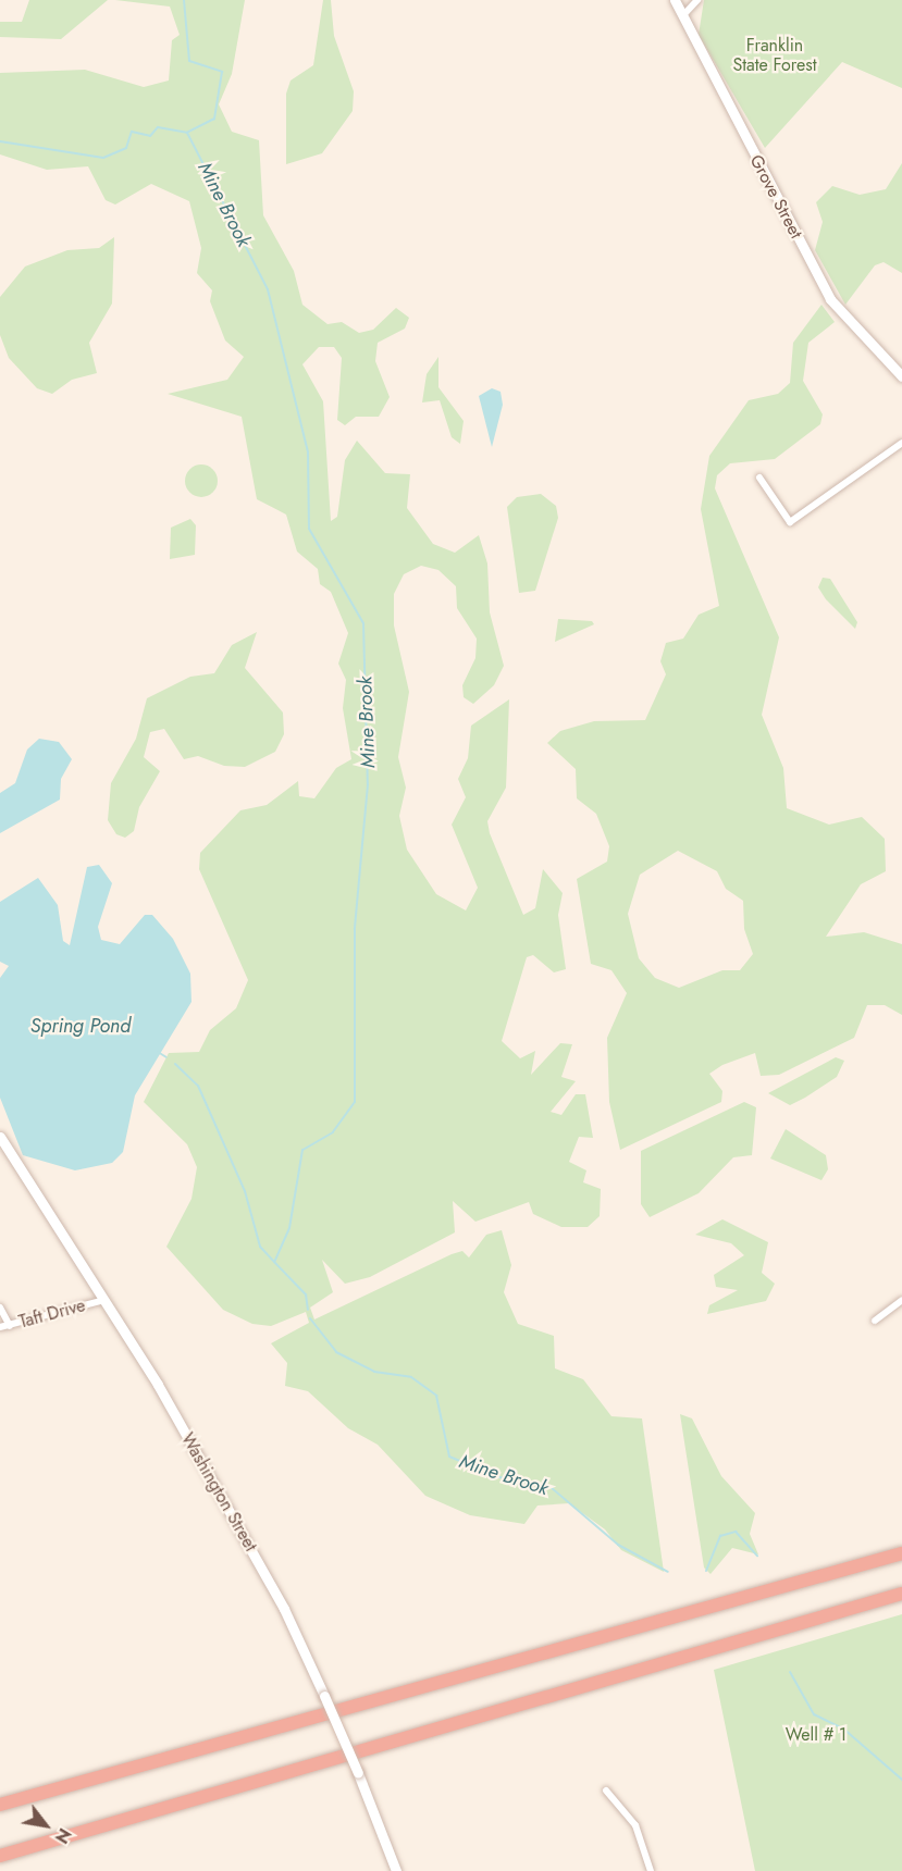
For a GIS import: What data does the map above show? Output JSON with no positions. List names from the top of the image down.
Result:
{
  "streets": {
    "main road": ["Grove Street", "Washington Street"],
    "street": ["Taft Drive"]
  },
  "crossings": [
    ["Taft Drive", "Washington Street"]
  ],
  "water": ["Mine Brook", "Spring Pond"],
  "parks": ["Franklin State Forest", "Well # 1"],
  "north": "bottom right"
}
